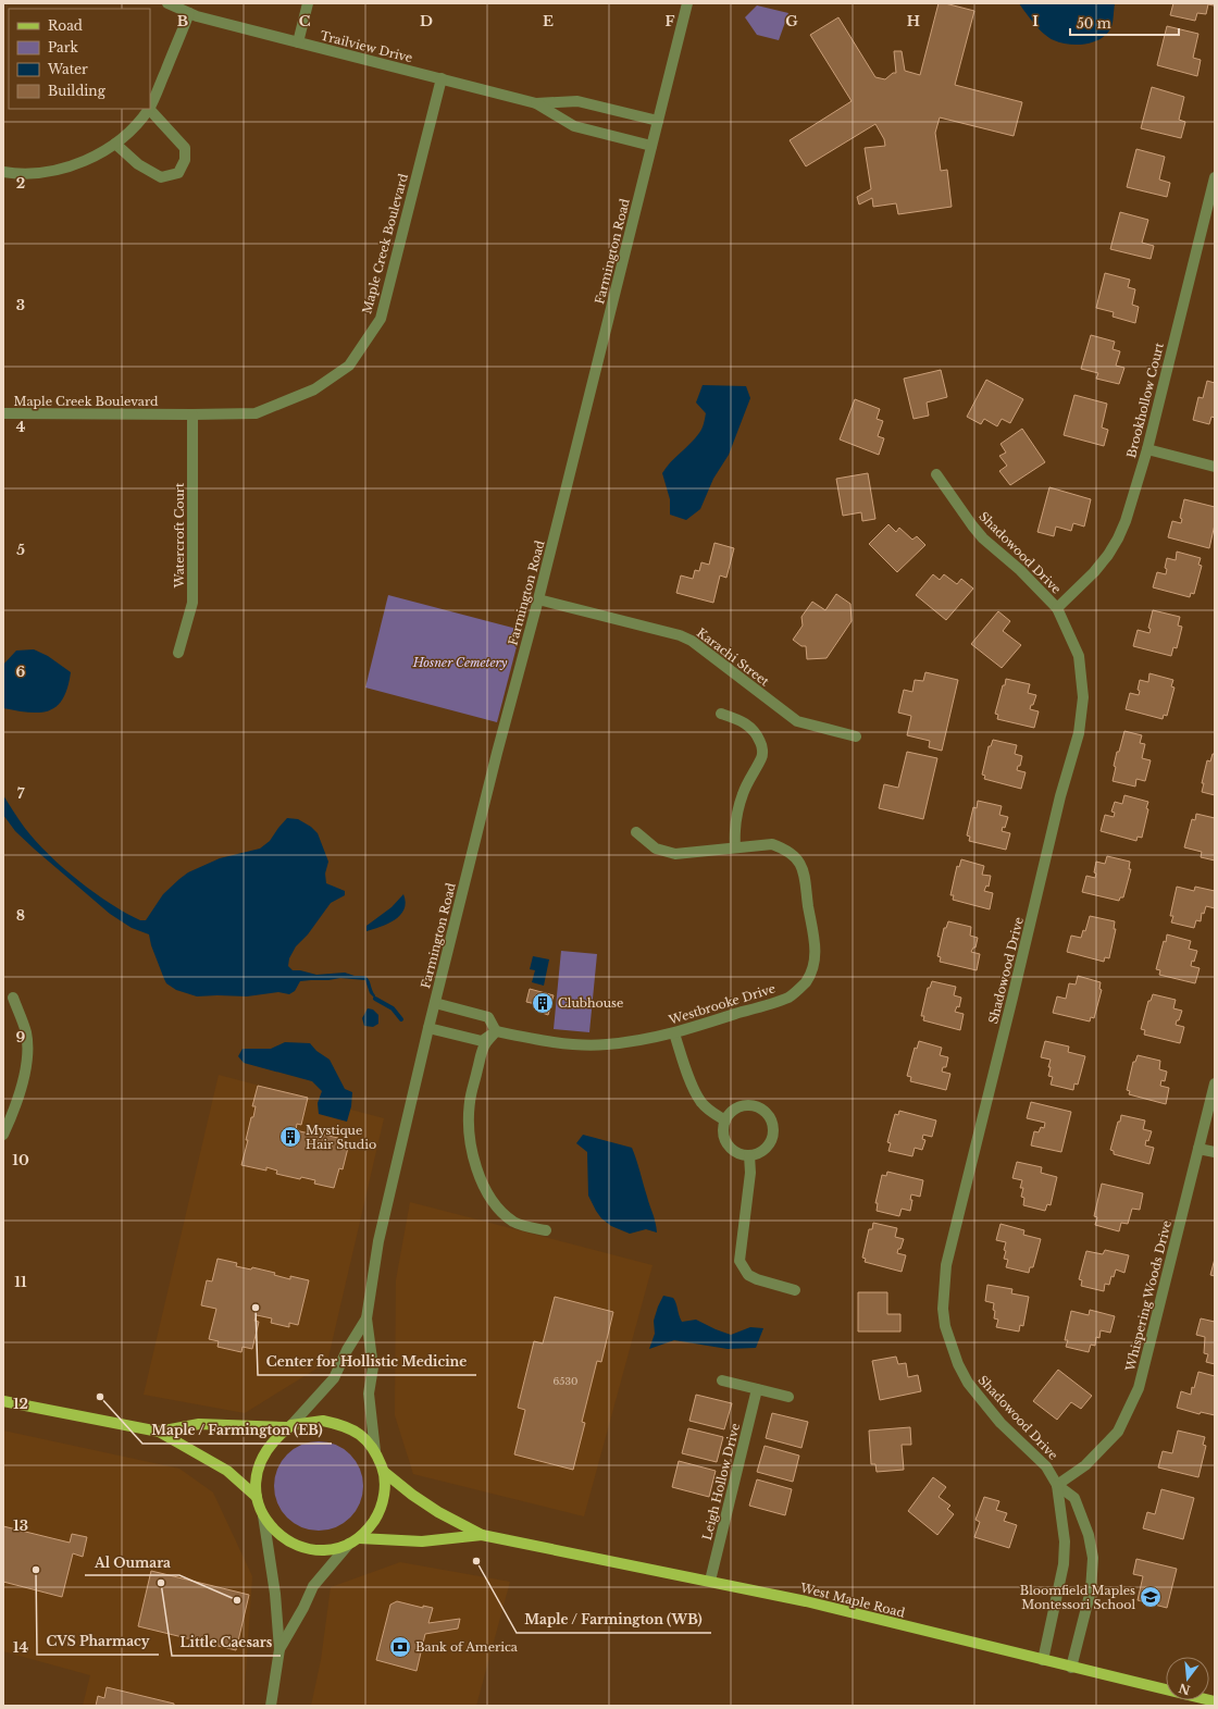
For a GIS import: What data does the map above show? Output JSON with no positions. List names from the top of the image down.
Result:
{
  "streets": {
    "main road": ["West Maple Road"],
    "street": [
      "Trailview Drive",
      "Maple Creek Boulevard",
      "Farmington Road",
      "Brookhollow Court",
      "Watercroft Court",
      "Shadowood Drive",
      "Karachi Street",
      "Westbrooke Drive",
      "Whispering Woods Drive",
      "Leigh Hollow Drive"
    ]
  },
  "crossings": [
    ["Trailview Drive", "Maple Creek Boulevard"],
    ["Trailview Drive", "Farmington Road"],
    ["Maple Creek Boulevard", "Watercroft Court"],
    ["Farmington Road", "Karachi Street"],
    ["Farmington Road", "West Maple Road"],
    ["Brookhollow Court", "Shadowood Drive"],
    ["Shadowood Drive", "Whispering Woods Drive"],
    ["Shadowood Drive", "West Maple Road"],
    ["Leigh Hollow Drive", "West Maple Road"]
  ],
  "parks": ["Hosner Cemetery"],
  "places": {
    "building": ["Clubhouse", "Mystique Hair Studio"],
    "other": [
      "Center for Hollistic Medicine",
      "Maple / Farmington (EB)",
      "Maple / Farmington (WB)",
      "CVS Pharmacy",
      "Little Caesars",
      "Al Oumara"
    ],
    "school or university": ["Bloomfield Maples Montessori School"],
    "bank": ["Bank of America"]
  },
  "house_numbers": ["6530"],
  "legend": [
    "Road",
    "Park",
    "Water",
    "Building"
  ],
  "scale_bar": "50 m",
  "north": "bottom",
  "grid": {
    "columns": [
      "B",
      "C",
      "D",
      "E",
      "F",
      "G",
      "H",
      "I"
    ],
    "rows": [
      "2",
      "3",
      "4",
      "5",
      "6",
      "7",
      "8",
      "9",
      "10",
      "11",
      "12",
      "13",
      "14"
    ]
  }
}
